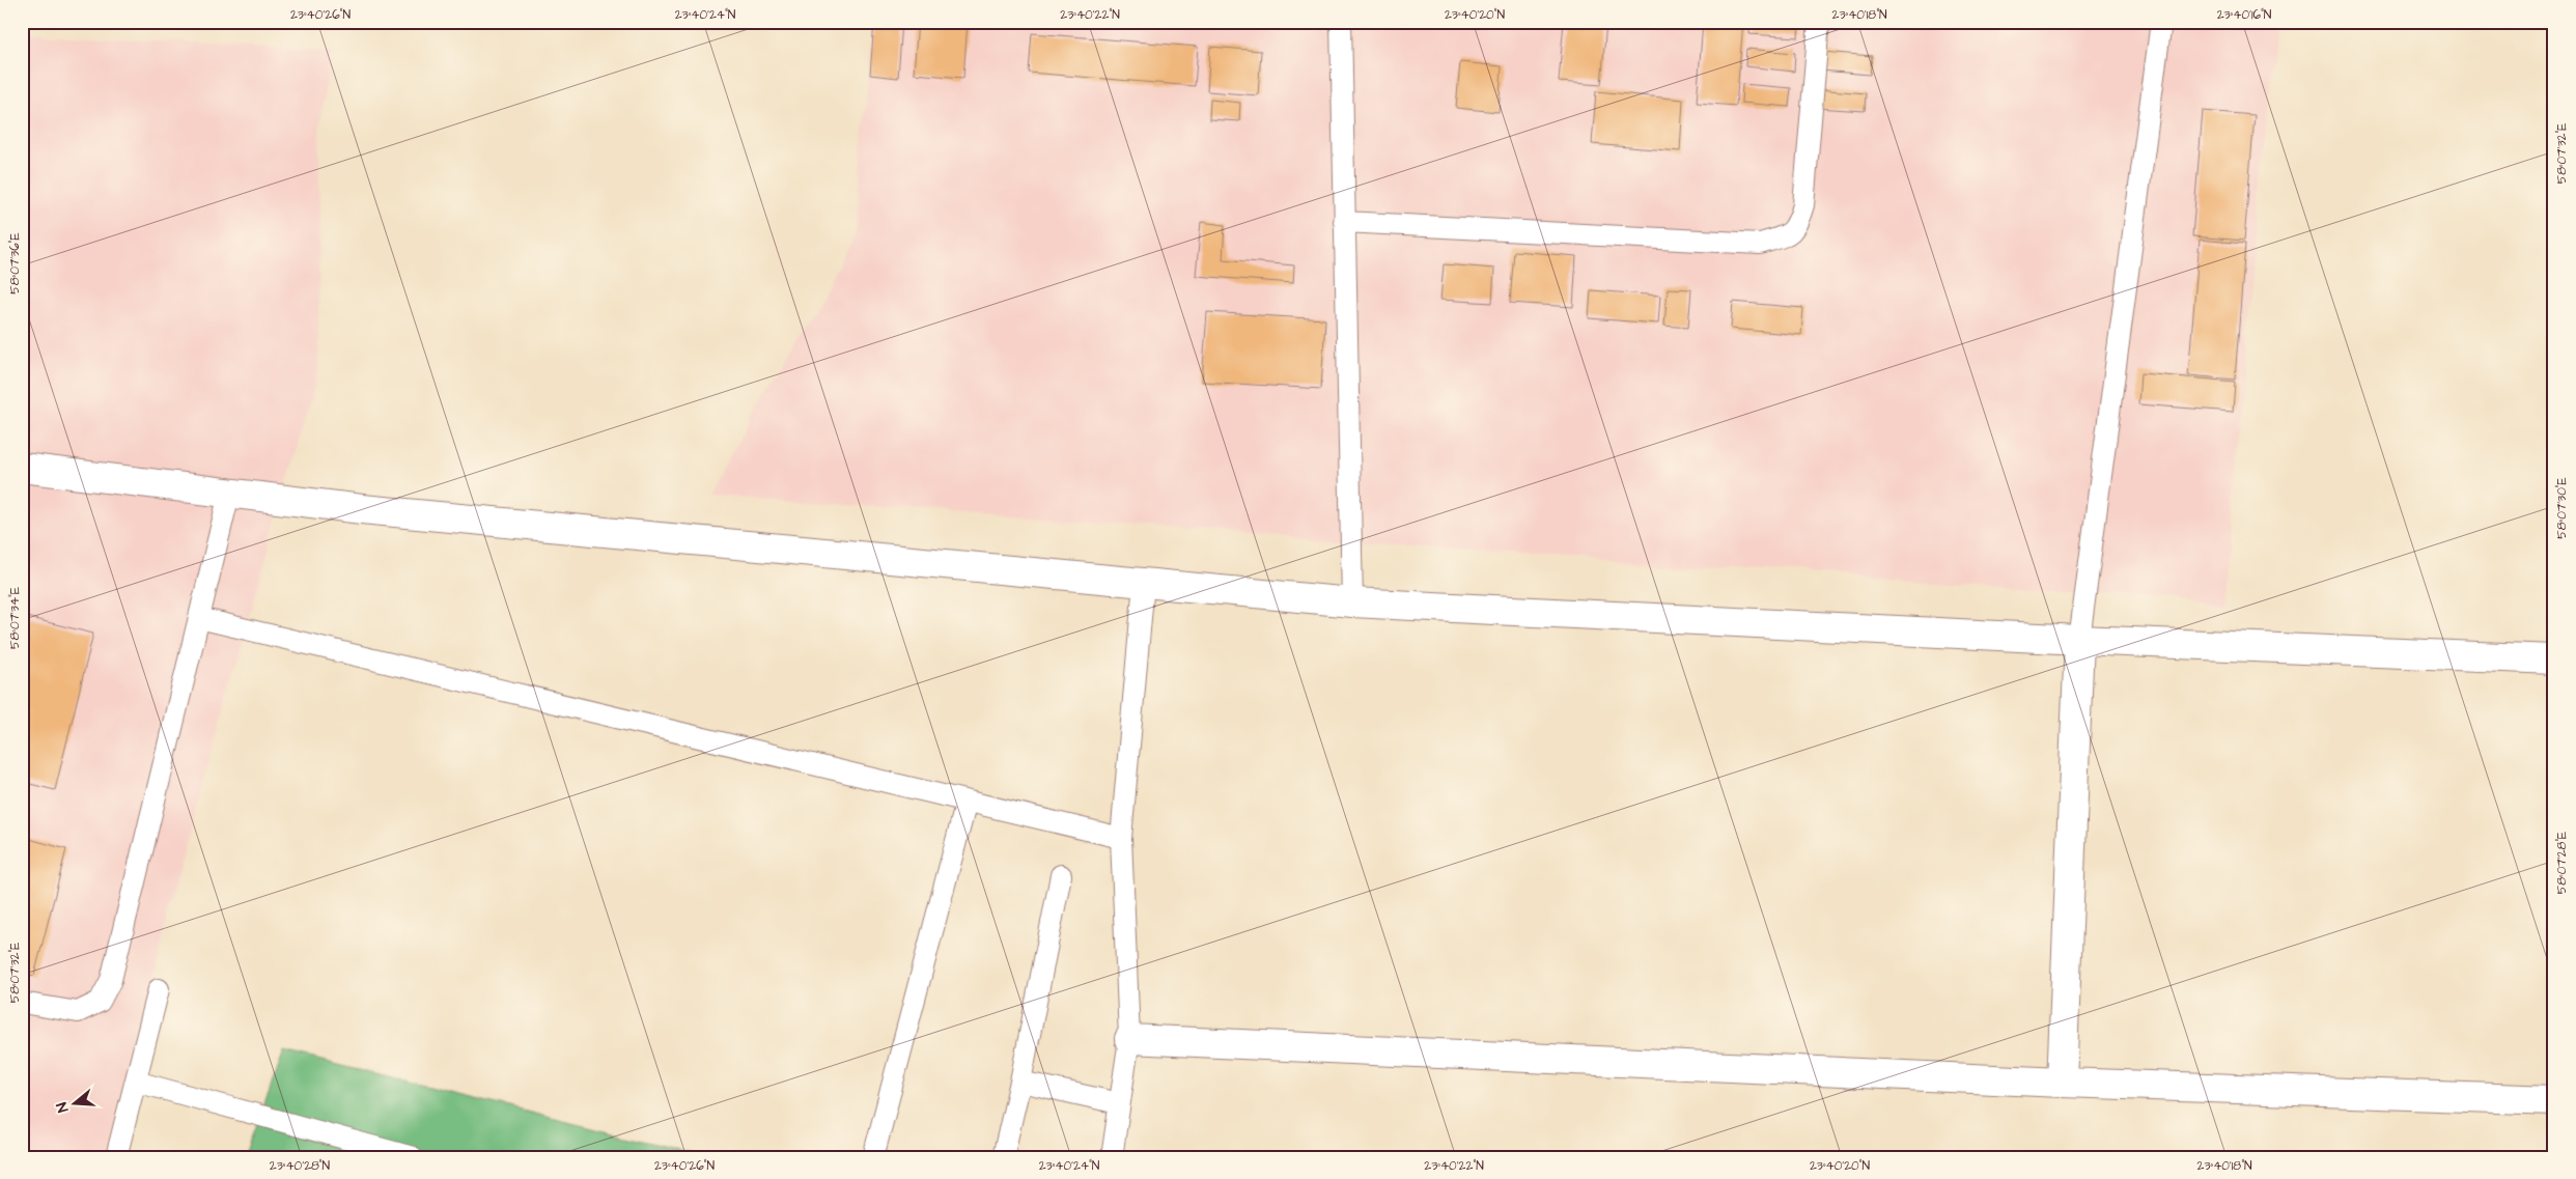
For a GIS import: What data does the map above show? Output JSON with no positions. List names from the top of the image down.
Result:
{
  "north": "left",
  "coordinates": [
    "23°40'26\"N",
    "23°40'24\"N",
    "23°40'22\"N",
    "23°40'20\"N",
    "23°40'18\"N",
    "23°40'16\"N",
    "58°07'32\"E",
    "58°07'36\"E",
    "58°07'30\"E",
    "58°07'34\"E",
    "58°07'28\"E",
    "23°40'28\"N"
  ]
}
